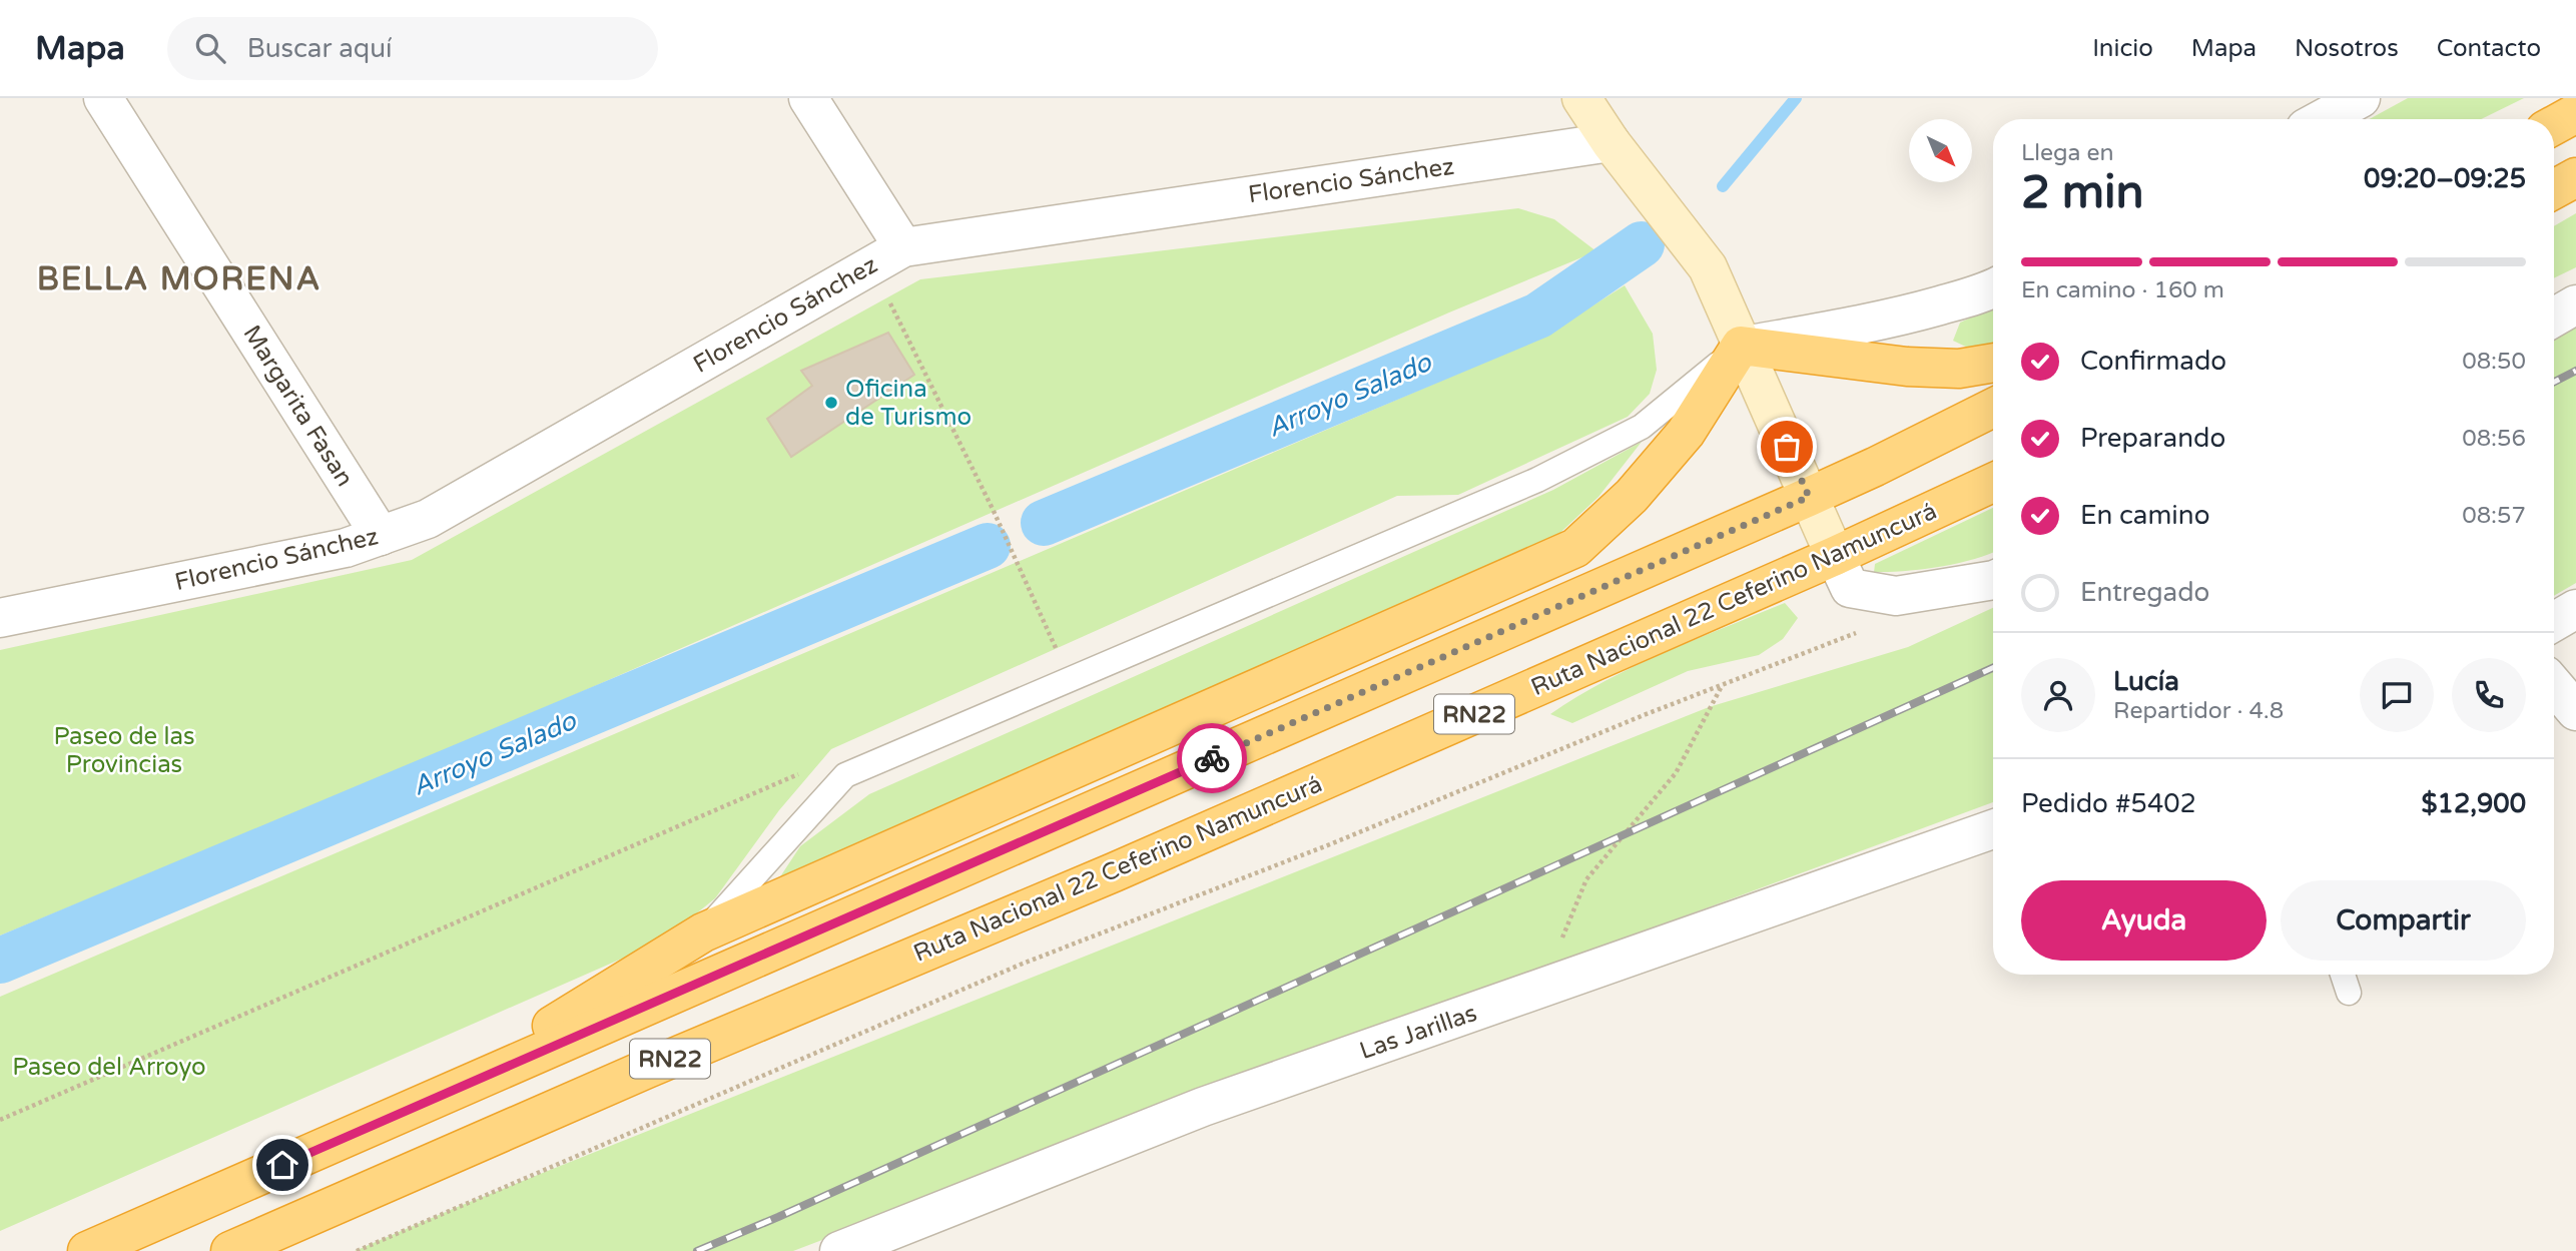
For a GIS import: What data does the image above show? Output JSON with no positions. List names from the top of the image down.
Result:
{
  "streets": {
    "highway": ["Ruta Nacional 22 Ceferino Namuncurá", "RN22"],
    "street": ["Florencio Sánchez", "Margarita Fasan", "Las Jarillas"]
  },
  "crossings": [
    ["Florencio Sánchez", "Margarita Fasan"]
  ],
  "districts": ["BELLA MORENA"],
  "water": ["Arroyo Salado"],
  "parks": ["Paseo de las Provincias", "Paseo del Arroyo"],
  "places": ["Oficina de Turismo"],
  "north": "bottom right",
  "page": {
    "header": "Mapa",
    "search": "Buscar aquí",
    "nav": [
      "Inicio",
      "Mapa",
      "Nosotros",
      "Contacto"
    ],
    "heading": ["2 min", "Llega en", "09:20–09:25"],
    "panel": [
      "Lucía",
      "Repartidor · 4.8",
      "Pedido #5402",
      "$12,900"
    ],
    "bar": "En camino · 160 m",
    "list": [
      ["Confirmado", "08:50"],
      ["Preparando", "08:56"],
      ["En camino", "08:57"],
      "Entregado"
    ],
    "buttons": ["Ayuda", "Compartir"]
  }
}
